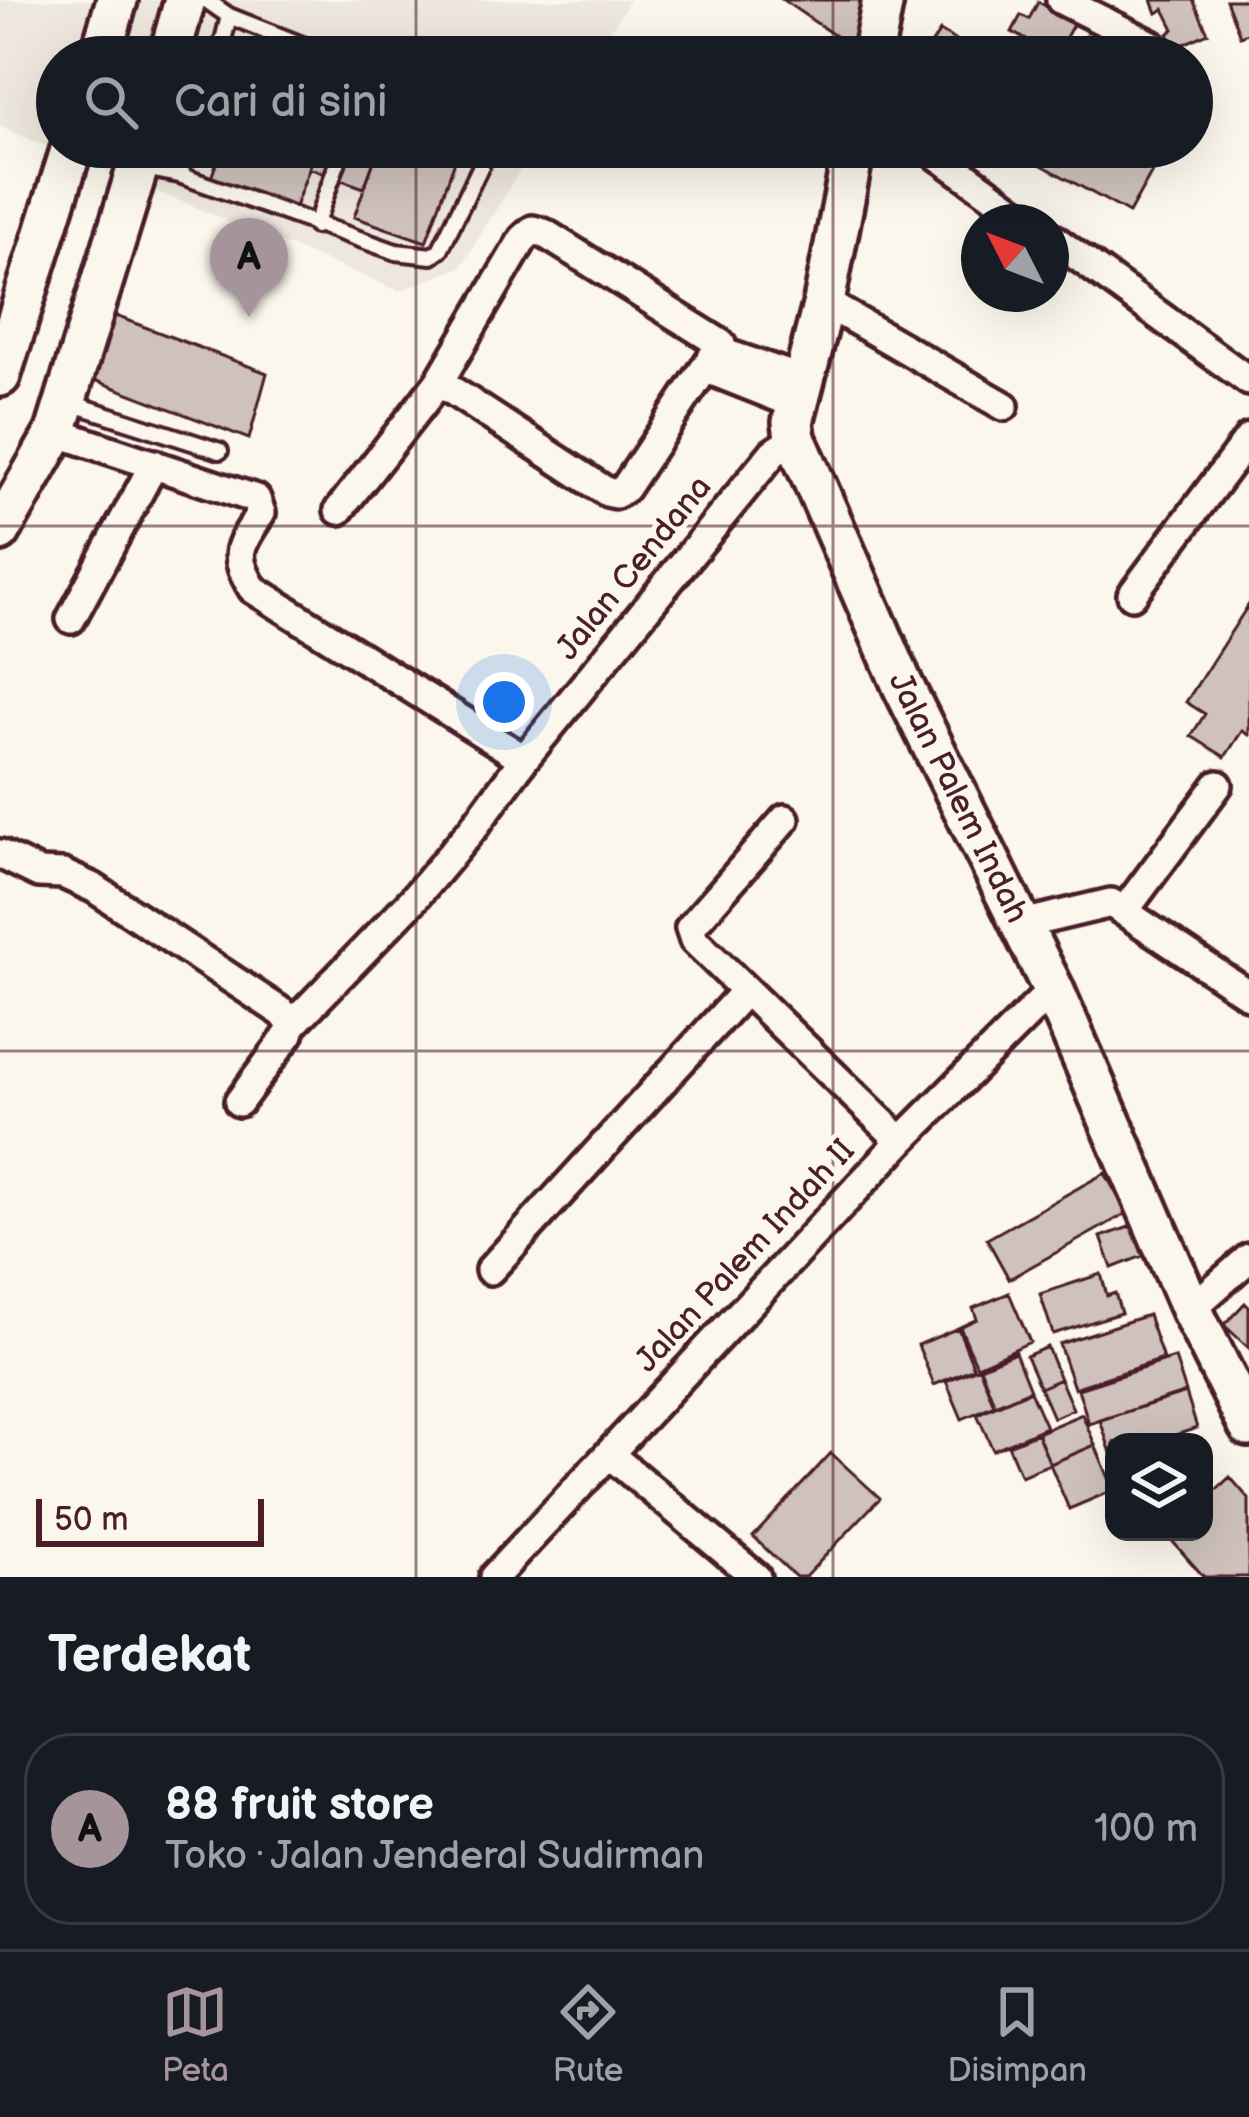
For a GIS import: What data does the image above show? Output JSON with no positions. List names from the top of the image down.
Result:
{
  "streets": {
    "street": ["Jalan Cendana", "Jalan Palem Indah", "Jalan Palem Indah II"]
  },
  "crossings": [
    ["Jalan Cendana", "Jalan Palem Indah"],
    ["Jalan Palem Indah", "Jalan Palem Indah II"]
  ],
  "scale_bar": "50 m",
  "north": "top left",
  "page": {
    "search": "Cari di sini",
    "pins": "A",
    "scale": "50 m",
    "heading": "Terdekat",
    "list": [
      {
        "mark": "A",
        "name": "88 fruit store",
        "note": "Toko · Jalan Jenderal Sudirman",
        "value": "100 m"
      }
    ],
    "nav": ["Peta", "Rute", "Disimpan"]
  }
}
